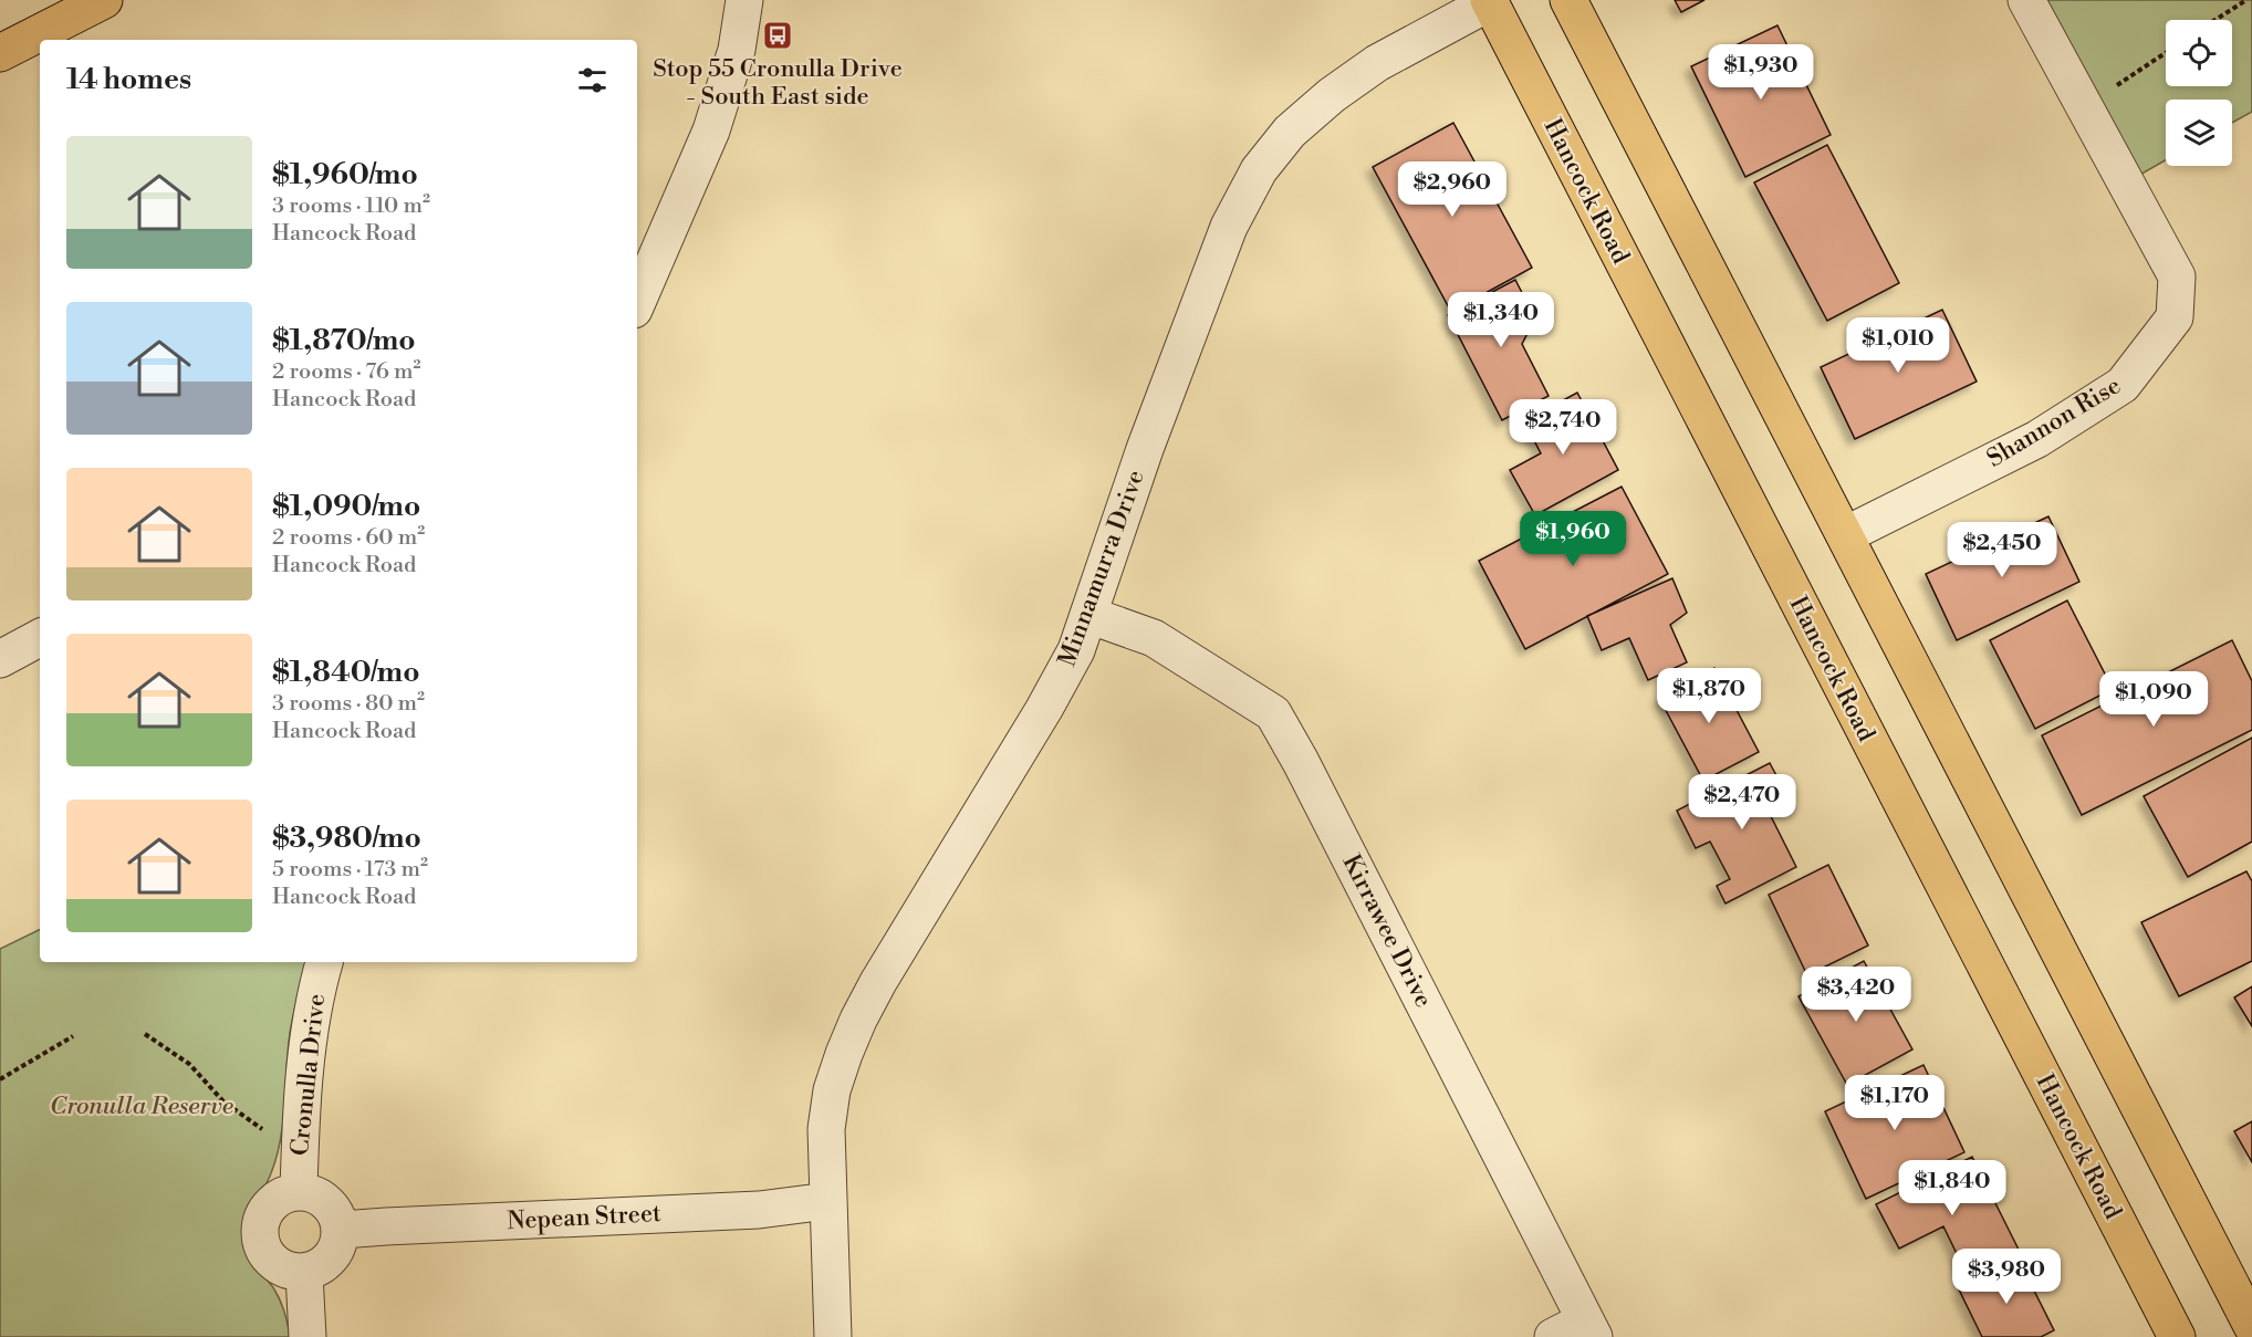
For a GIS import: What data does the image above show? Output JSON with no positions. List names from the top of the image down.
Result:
{
  "streets": {
    "main road": ["Hancock Road"],
    "street": [
      "Shannon Rise",
      "Minnamurra Drive",
      "Kirrawee Drive",
      "Cronulla Drive",
      "Nepean Street"
    ]
  },
  "crossings": [
    ["Hancock Road", "Minnamurra Drive"],
    ["Minnamurra Drive", "Kirrawee Drive"],
    ["Minnamurra Drive", "Nepean Street"],
    ["Cronulla Drive", "Nepean Street"]
  ],
  "parks": ["Cronulla Reserve"],
  "places": {
    "bus stop": ["Stop 55 Cronulla Drive - South East side"]
  },
  "page": {
    "heading": "14 homes",
    "price": [
      "$1,930",
      "$2,960",
      "$1,340",
      "$1,010",
      "$2,740",
      "$1,960",
      "$2,450",
      "$1,870",
      "$1,090",
      "$2,470",
      "$3,420",
      "$1,170",
      "$1,840",
      "$3,980"
    ],
    "list": [
      {
        "name": "$1,960/mo",
        "note": "3 rooms · 110 m² · Hancock Road"
      },
      {
        "name": "$1,870/mo",
        "note": "2 rooms · 76 m² · Hancock Road"
      },
      {
        "name": "$1,090/mo",
        "note": "2 rooms · 60 m² · Hancock Road"
      },
      {
        "name": "$1,840/mo",
        "note": "3 rooms · 80 m² · Hancock Road"
      },
      {
        "name": "$3,980/mo",
        "note": "5 rooms · 173 m² · Hancock Road"
      }
    ]
  }
}
